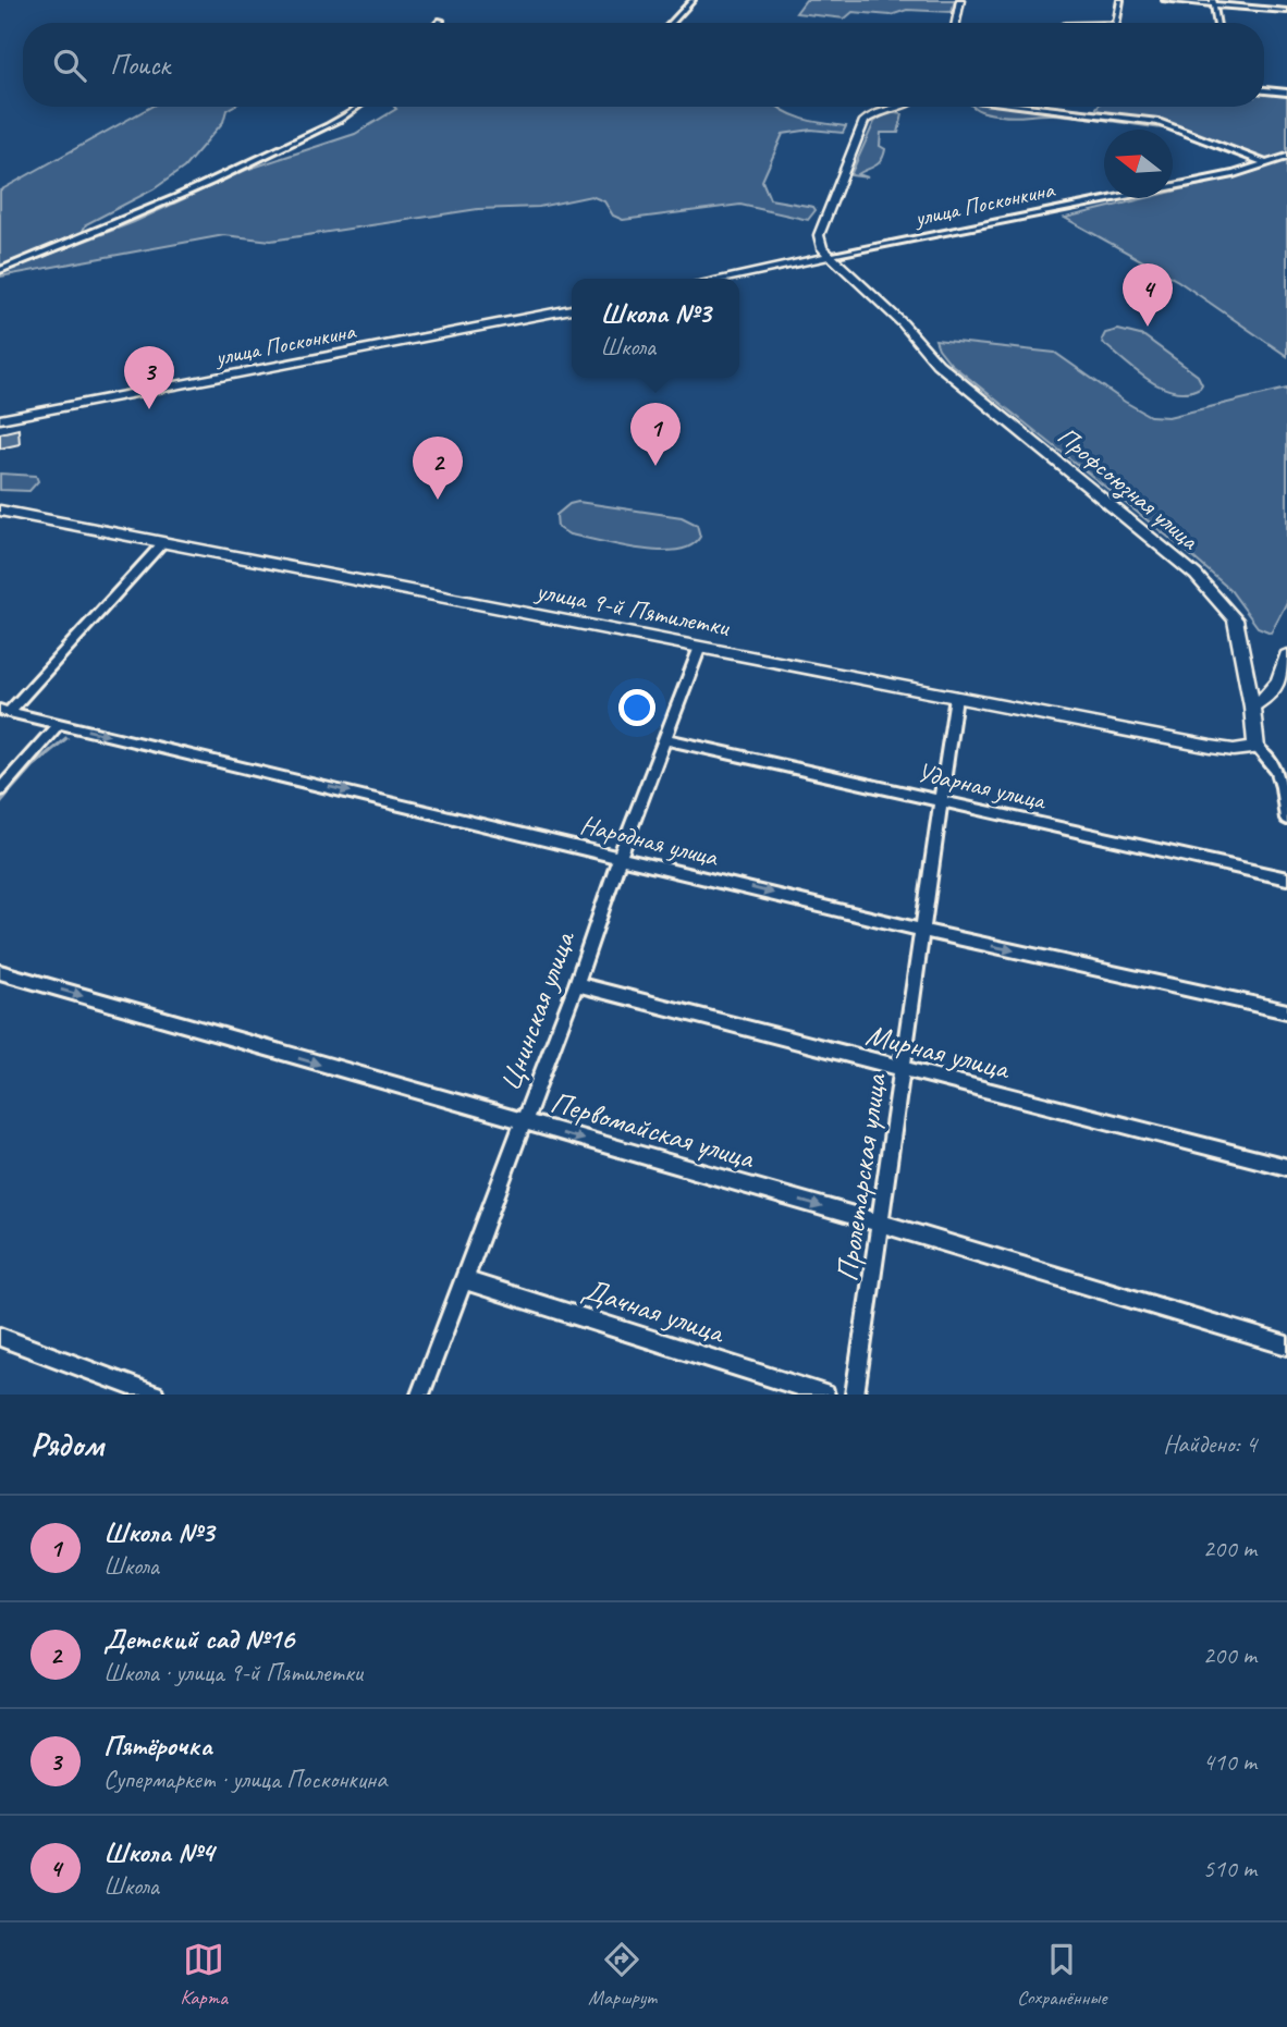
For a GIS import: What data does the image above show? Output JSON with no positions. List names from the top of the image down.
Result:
{
  "streets": {
    "street": [
      "улица Посконкина",
      "Профсоюзная улица",
      "улица 9-й Пятилетки",
      "Ударная улица",
      "Народная улица",
      "Цнинская улица",
      "Мирная улица",
      "Первомайская улица",
      "Пролетарская улица",
      "Дачная улица"
    ]
  },
  "crossings": [
    ["улица Посконкина", "Профсоюзная улица"],
    ["Профсоюзная улица", "улица 9-й Пятилетки"],
    ["улица 9-й Пятилетки", "Цнинская улица"],
    ["улица 9-й Пятилетки", "Пролетарская улица"],
    ["Ударная улица", "Цнинская улица"],
    ["Ударная улица", "Пролетарская улица"],
    ["Народная улица", "Цнинская улица"],
    ["Народная улица", "Пролетарская улица"],
    ["Цнинская улица", "Мирная улица"],
    ["Цнинская улица", "Первомайская улица"],
    ["Цнинская улица", "Дачная улица"],
    ["Мирная улица", "Пролетарская улица"],
    ["Первомайская улица", "Пролетарская улица"]
  ],
  "one_way": ["Народная улица", "Первомайская улица"],
  "north": "left",
  "page": {
    "search": "Поиск",
    "pins": [
      "4",
      "3",
      "1",
      "2"
    ],
    "popup": ["Школа №3", "Школа"],
    "heading": ["Рядом", "Найдено: 4"],
    "list": [
      {
        "mark": "1",
        "name": "Школа №3",
        "note": "Школа",
        "value": "200 m"
      },
      {
        "mark": "2",
        "name": "Детский сад №16",
        "note": "Школа · улица 9-й Пятилетки",
        "value": "200 m"
      },
      {
        "mark": "3",
        "name": "Пятёрочка",
        "note": "Супермаркет · улица Посконкина",
        "value": "410 m"
      },
      {
        "mark": "4",
        "name": "Школа №4",
        "note": "Школа",
        "value": "510 m"
      }
    ],
    "nav": ["Карта", "Маршрут", "Сохранённые"]
  }
}
